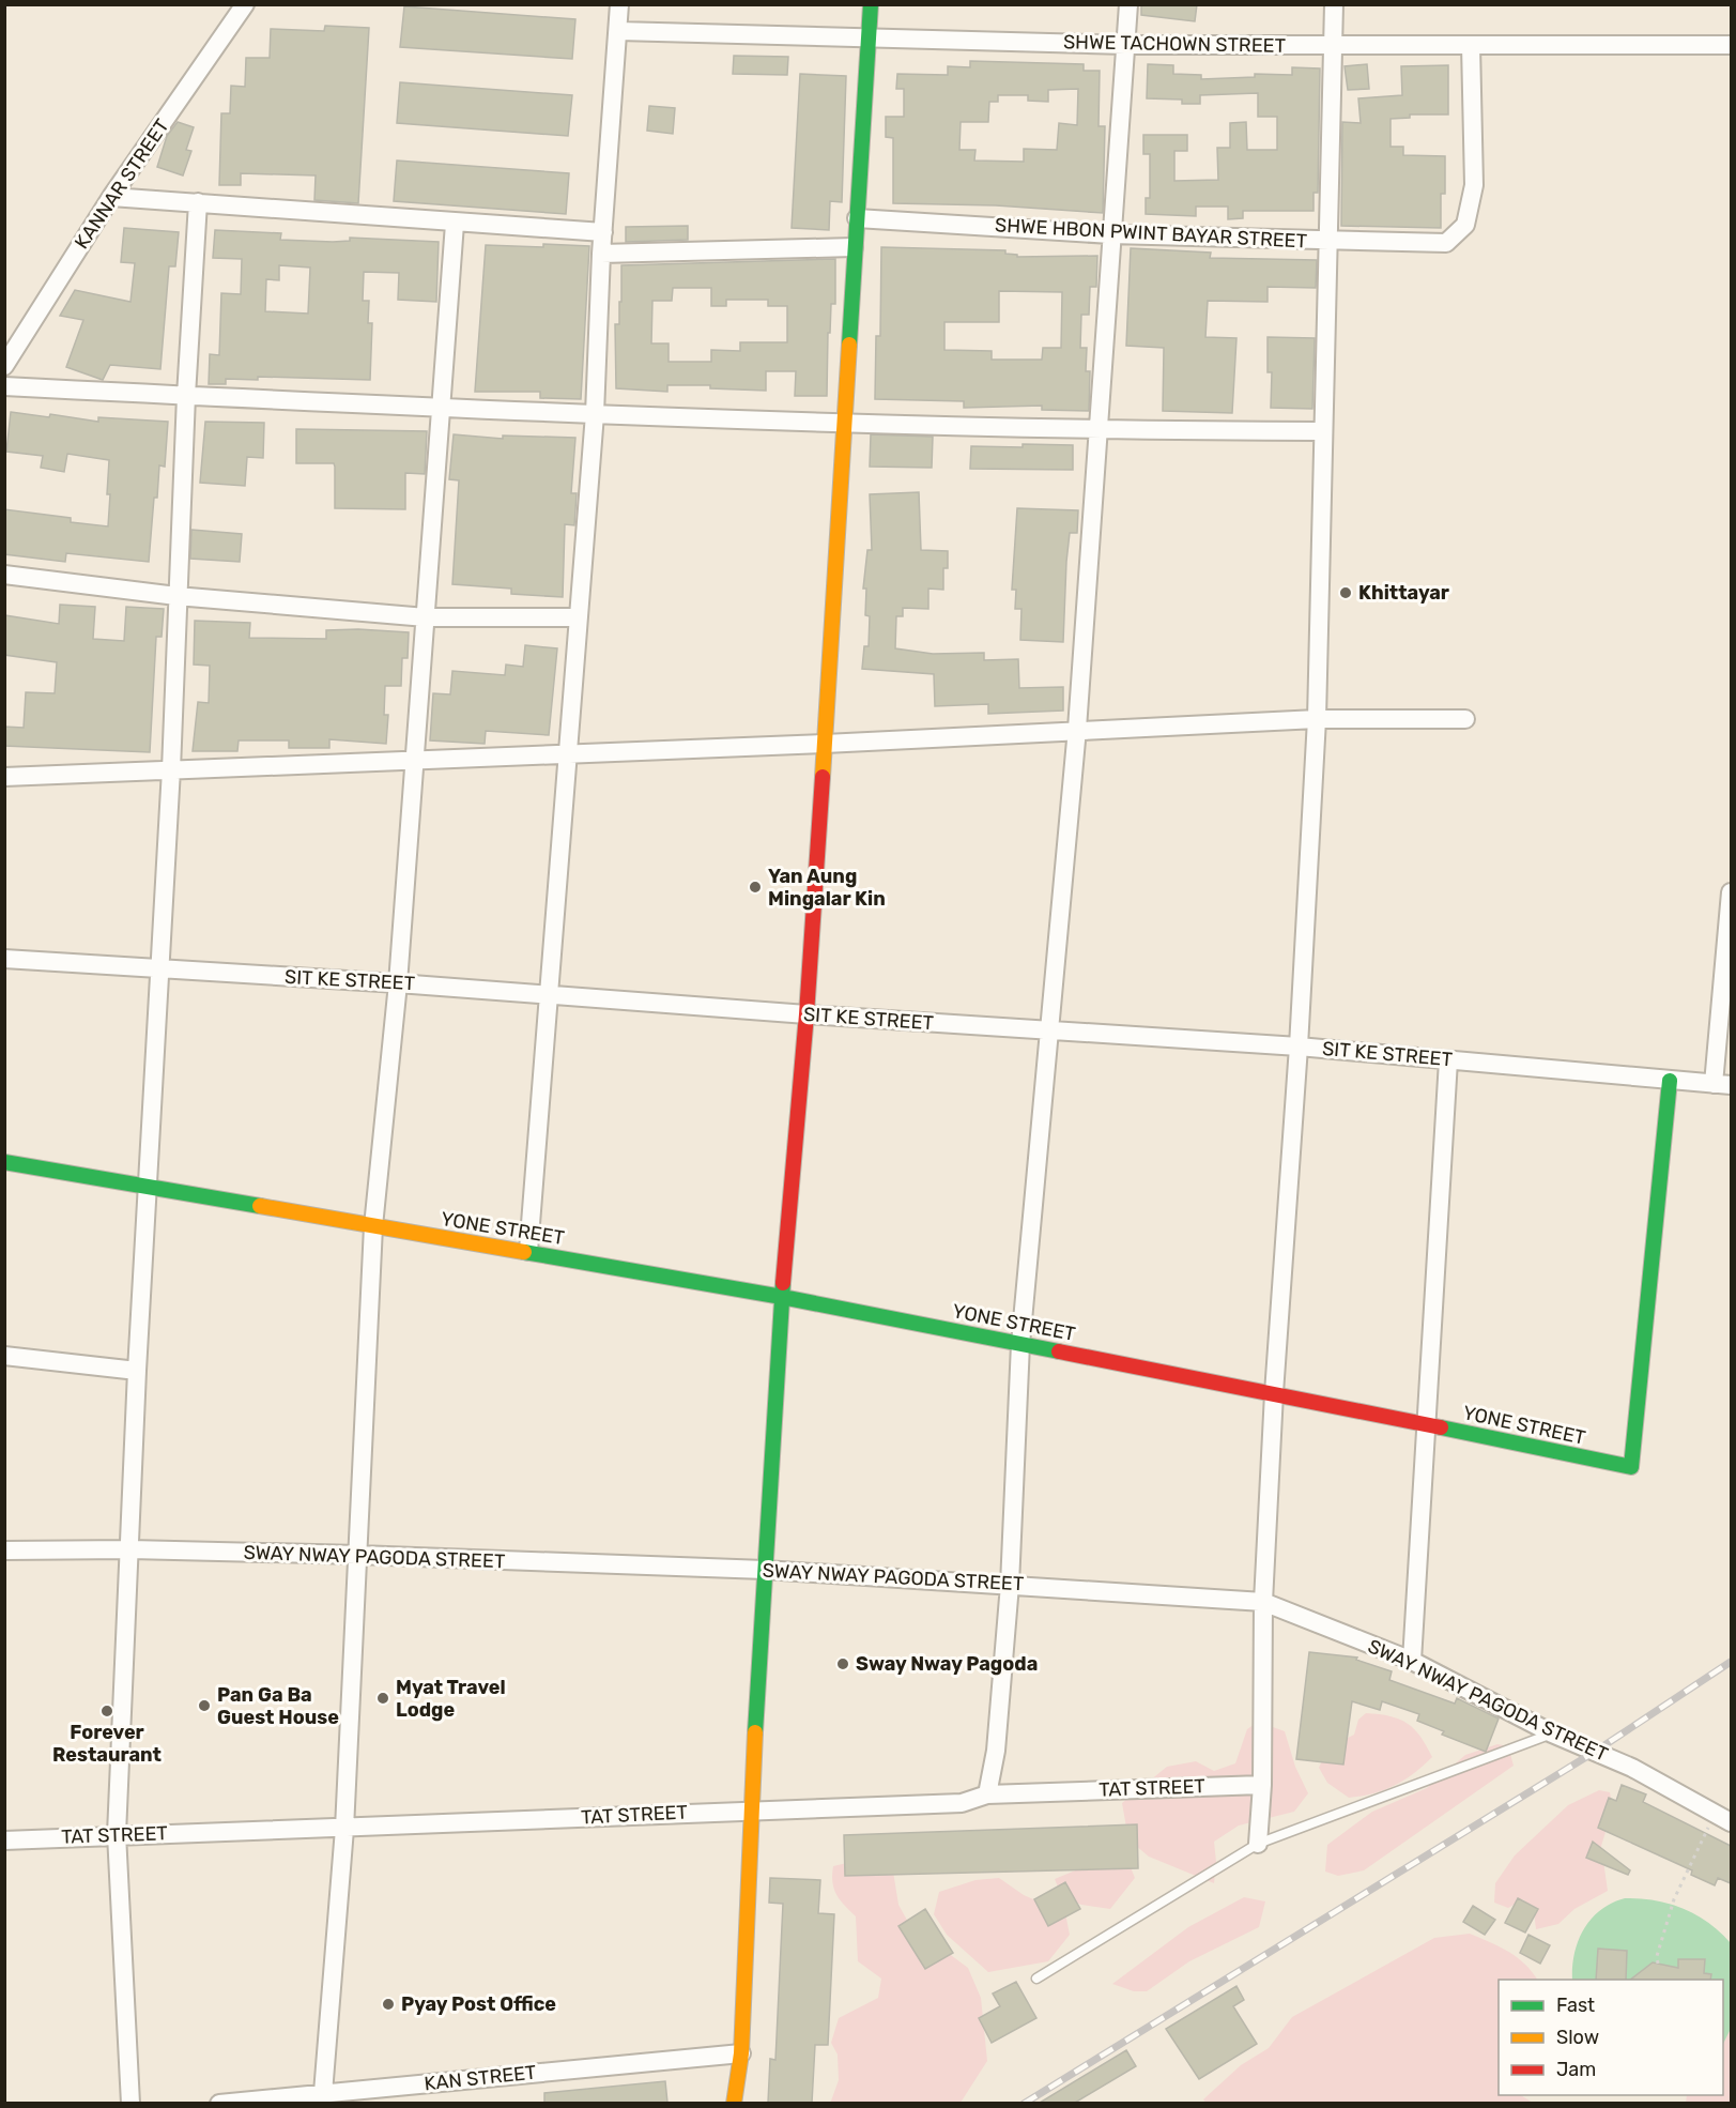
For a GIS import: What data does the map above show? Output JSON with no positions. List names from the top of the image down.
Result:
{
  "streets": {
    "street": [
      "SHWE TACHOWN STREET",
      "KANNAR STREET",
      "SHWE HBON PWINT BAYAR STREET",
      "SIT KE STREET",
      "YONE STREET",
      "SWAY NWAY PAGODA STREET",
      "TAT STREET",
      "KAN STREET"
    ]
  },
  "crossings": [
    ["SHWE TACHOWN STREET", "SHWE HBON PWINT BAYAR STREET"],
    ["SIT KE STREET", "YONE STREET"]
  ],
  "places": [
    "Khittayar",
    "Yan Aung Mingalar Kin",
    "Sway Nway Pagoda",
    "Myat Travel Lodge",
    "Pan Ga Ba Guest House",
    "Forever Restaurant",
    "Pyay Post Office"
  ],
  "legend": ["Fast", "Slow", "Jam"]
}
